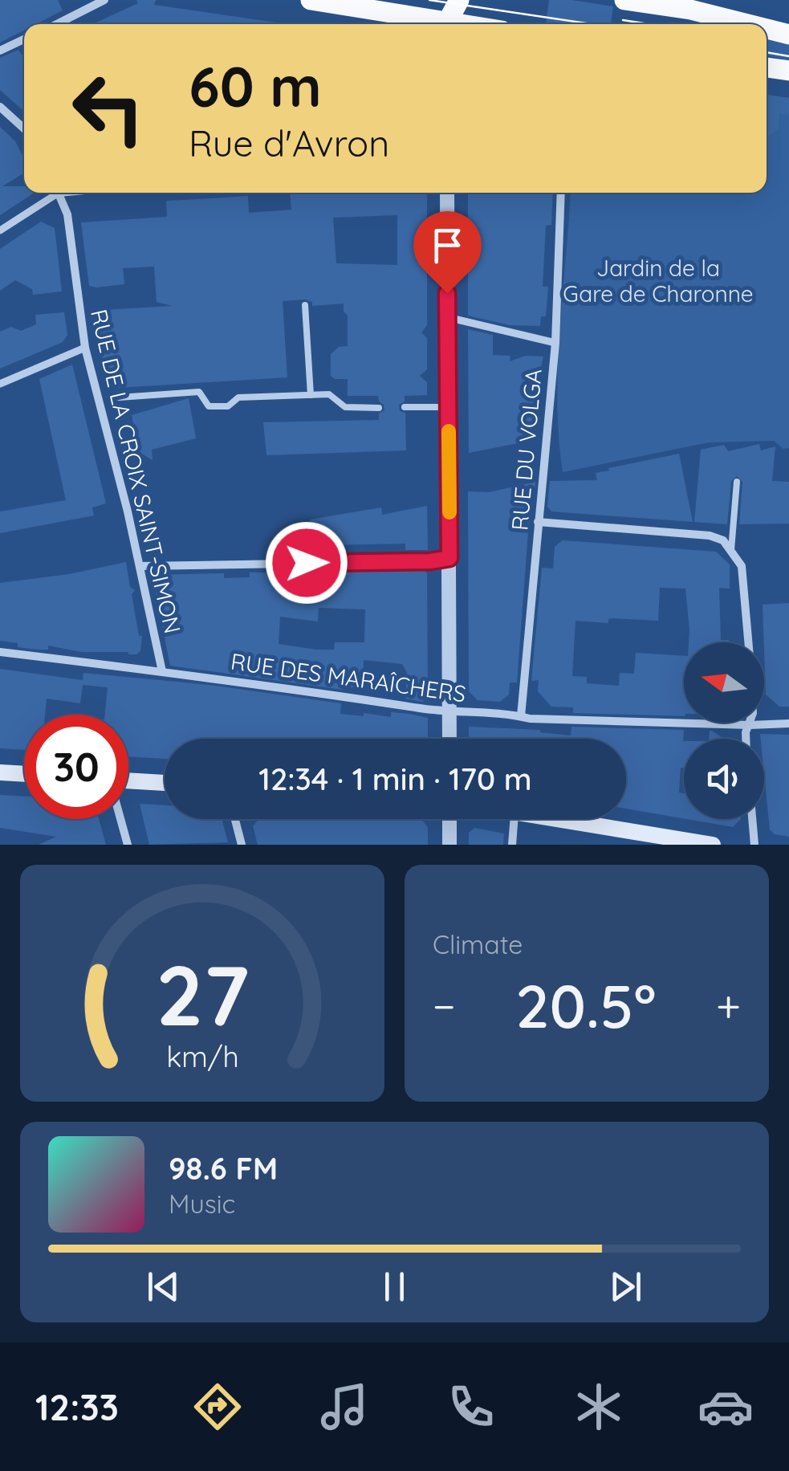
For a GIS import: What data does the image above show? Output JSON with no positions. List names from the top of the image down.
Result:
{
  "streets": {
    "street": ["RUE DU VOLGA", "RUE DE LA CROIX SAINT-SIMON", "RUE DES MARAÎCHERS"]
  },
  "crossings": [
    ["RUE DU VOLGA", "RUE DES MARAÎCHERS"],
    ["RUE DE LA CROIX SAINT-SIMON", "RUE DES MARAÎCHERS"]
  ],
  "parks": ["Jardin de la Gare de Charonne"],
  "north": "left",
  "page": {
    "turn": ["60 m", "Rue d'Avron"],
    "limit": "30",
    "trip": "12:34 · 1 min · 170 m",
    "tile": "Climate",
    "heat": ["−", "20.5°", "+"],
    "song": ["98.6 FM", "Music"],
    "tabs": "12:33",
    "gauge": ["27", "km/h"]
  }
}
